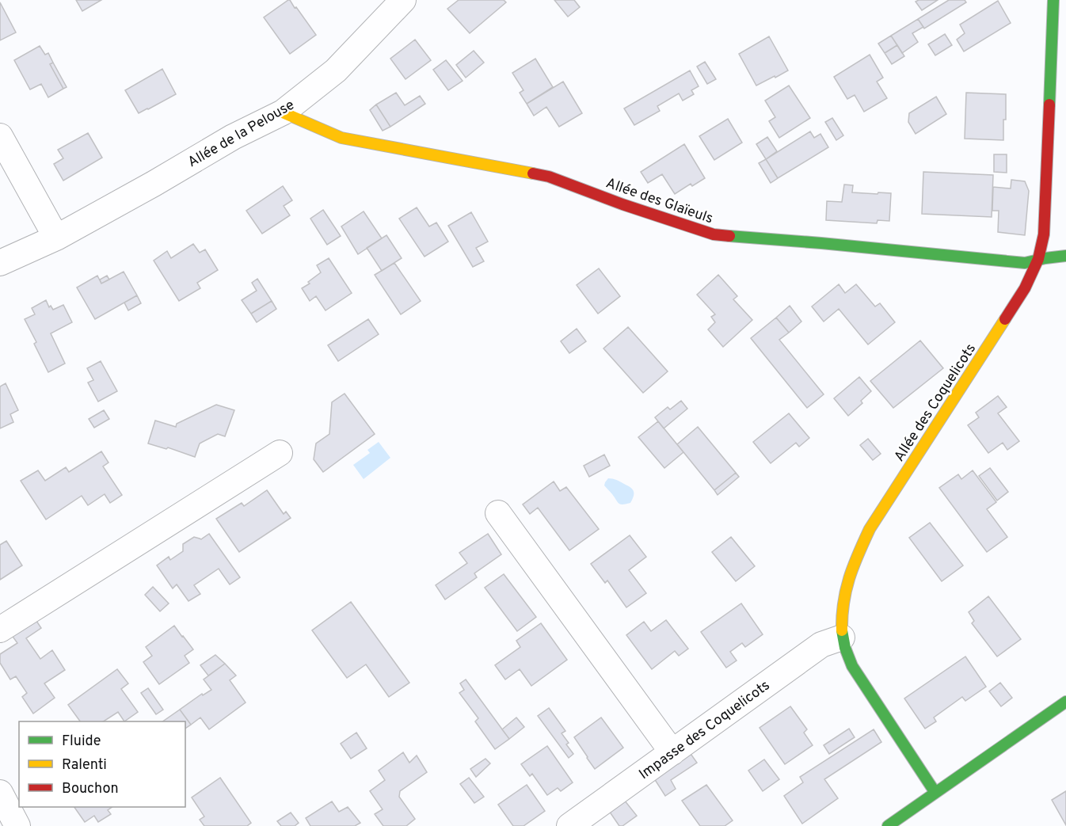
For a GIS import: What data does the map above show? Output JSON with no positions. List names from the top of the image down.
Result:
{
  "streets": {
    "street": [
      "Allée de la Pelouse",
      "Allée des Glaïeuls",
      "Allée des Coquelicots",
      "Impasse des Coquelicots"
    ]
  },
  "crossings": [
    ["Allée de la Pelouse", "Allée des Glaïeuls"],
    ["Allée des Glaïeuls", "Allée des Coquelicots"],
    ["Allée des Coquelicots", "Impasse des Coquelicots"]
  ],
  "legend": ["Fluide", "Ralenti", "Bouchon"]
}
